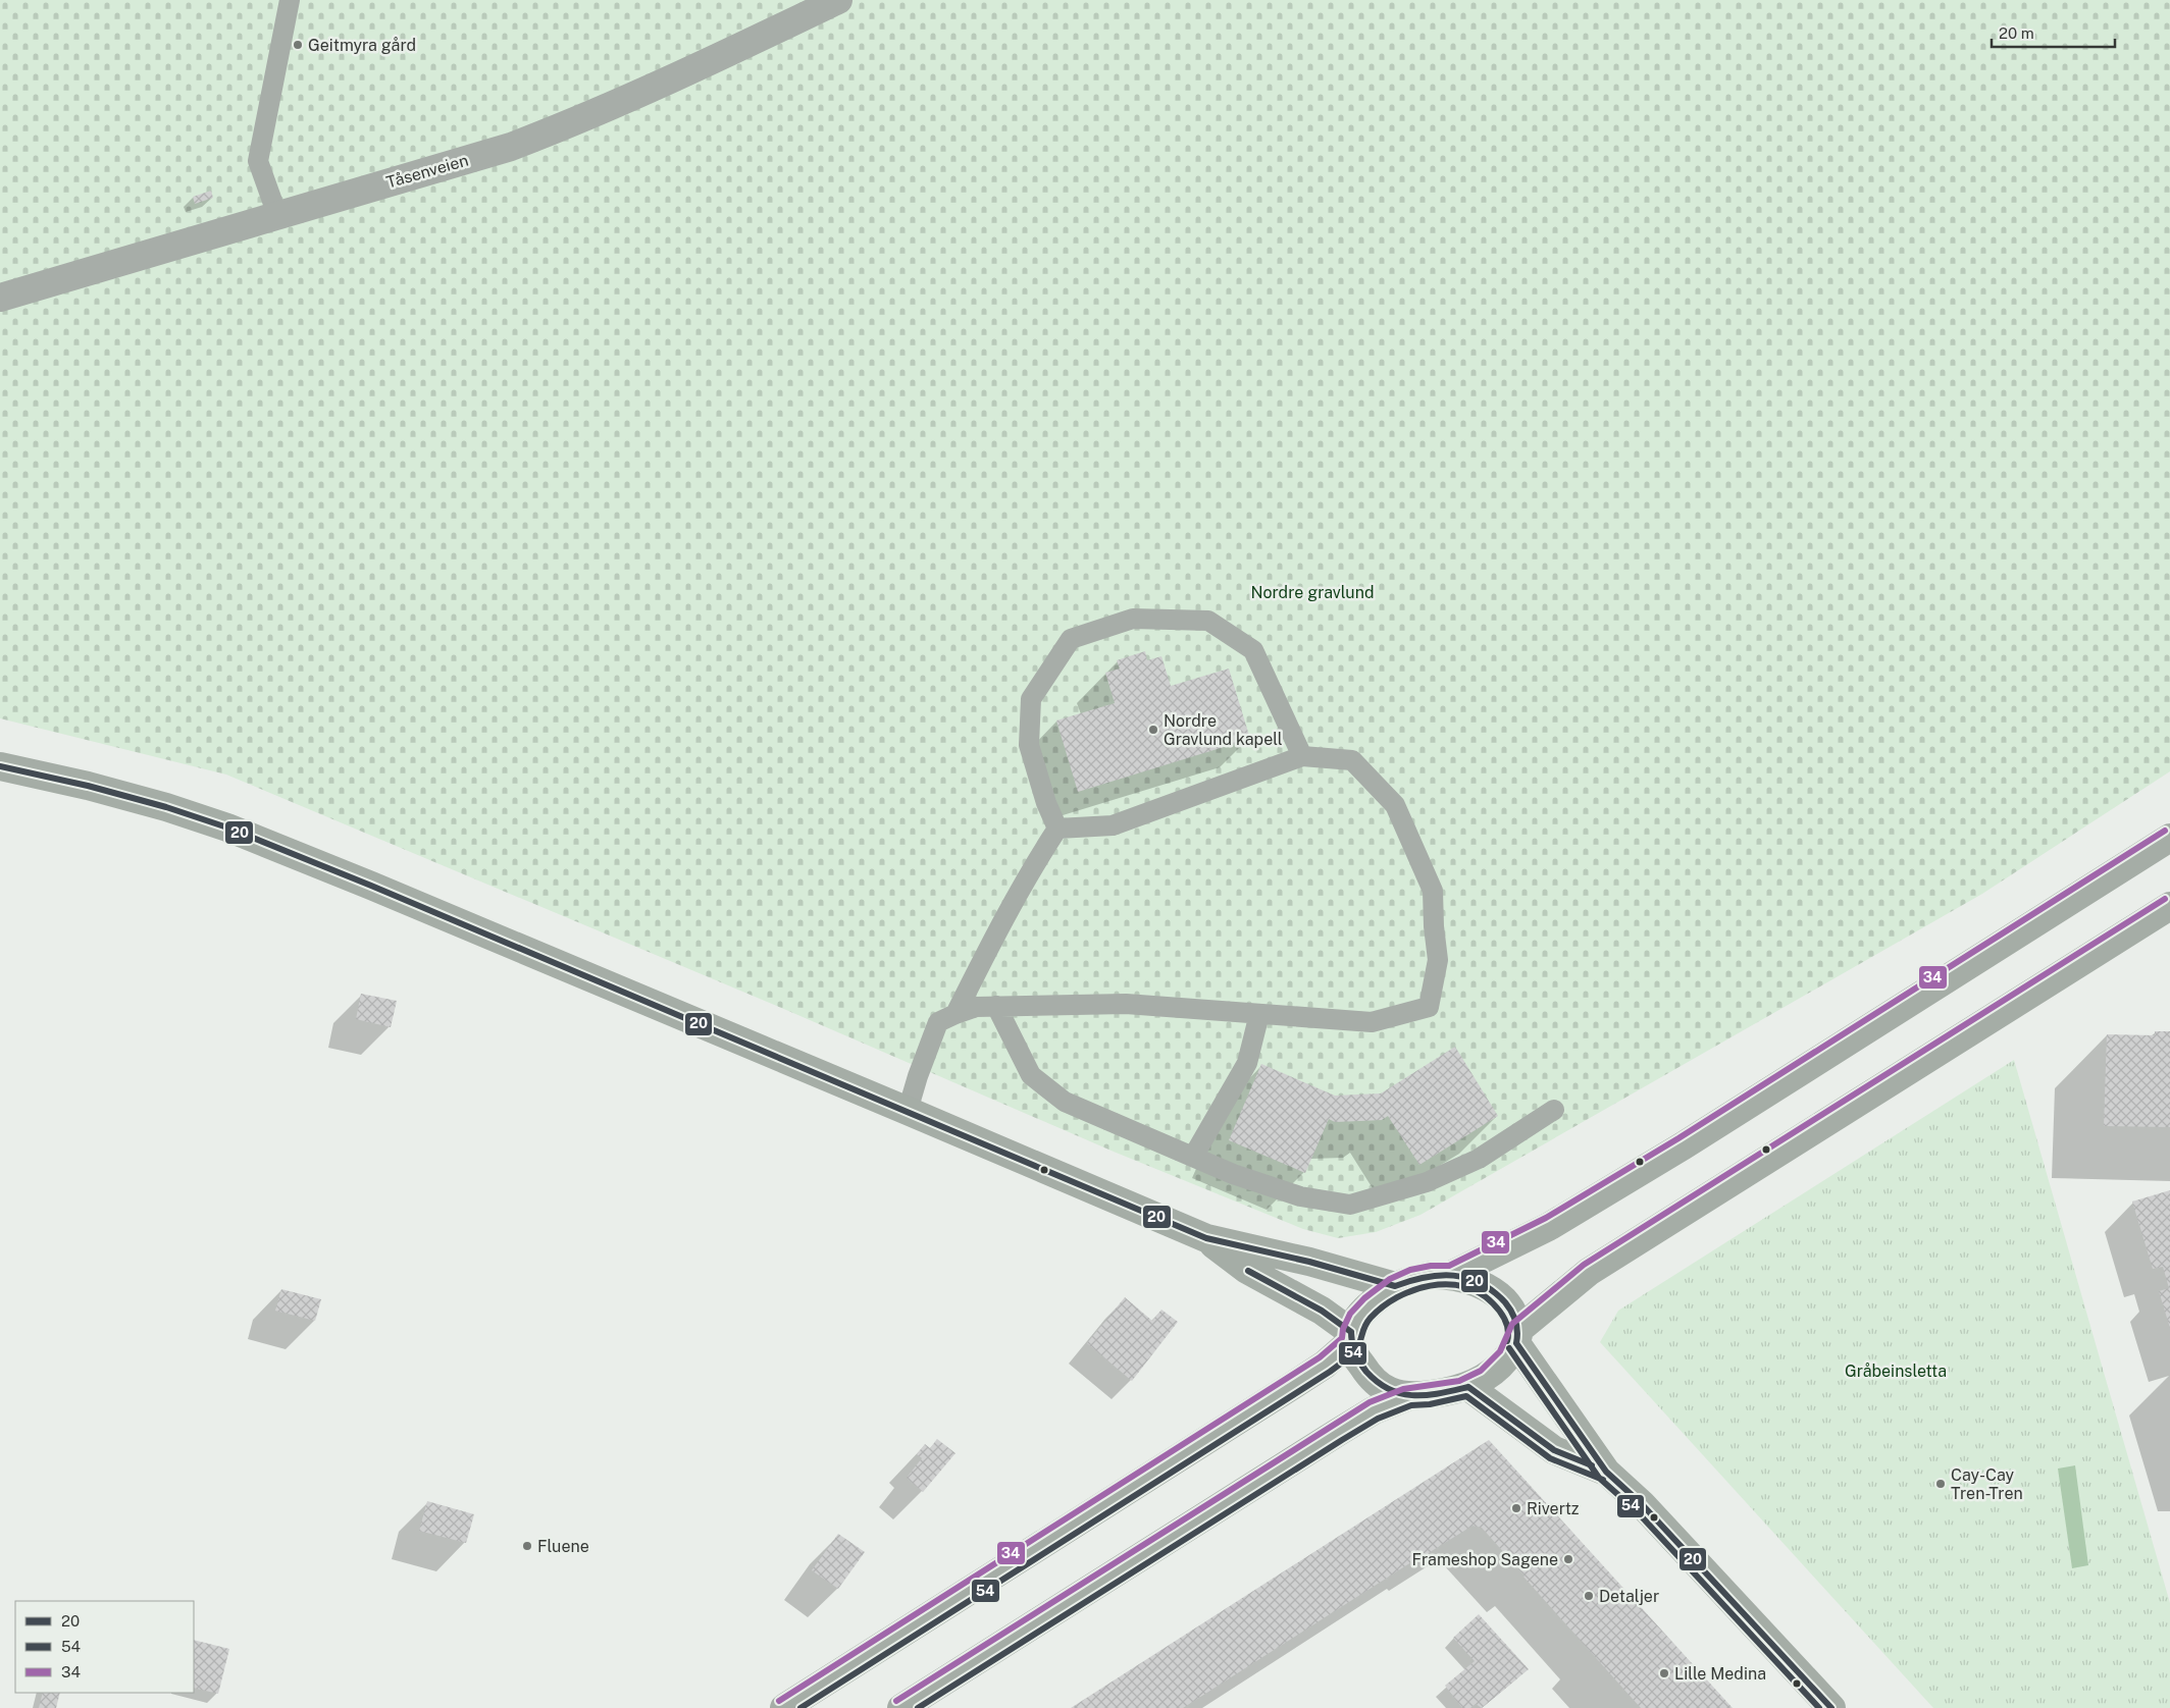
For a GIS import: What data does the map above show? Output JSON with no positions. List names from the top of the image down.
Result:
{
  "streets": {
    "street": ["Tåsenveien"]
  },
  "parks": ["Nordre gravlund", "Gråbeinsletta"],
  "places": [
    "Geitmyra gård",
    "Nordre Gravlund kapell",
    "Cay-Cay Tren-Tren",
    "Rivertz",
    "Fluene",
    "Frameshop Sagene",
    "Detaljer",
    "Lille Medina"
  ],
  "lines": ["transit line 20", "transit line 34", "transit line 54"],
  "legend": ["20", "54", "34"],
  "scale_bar": "20 m"
}
